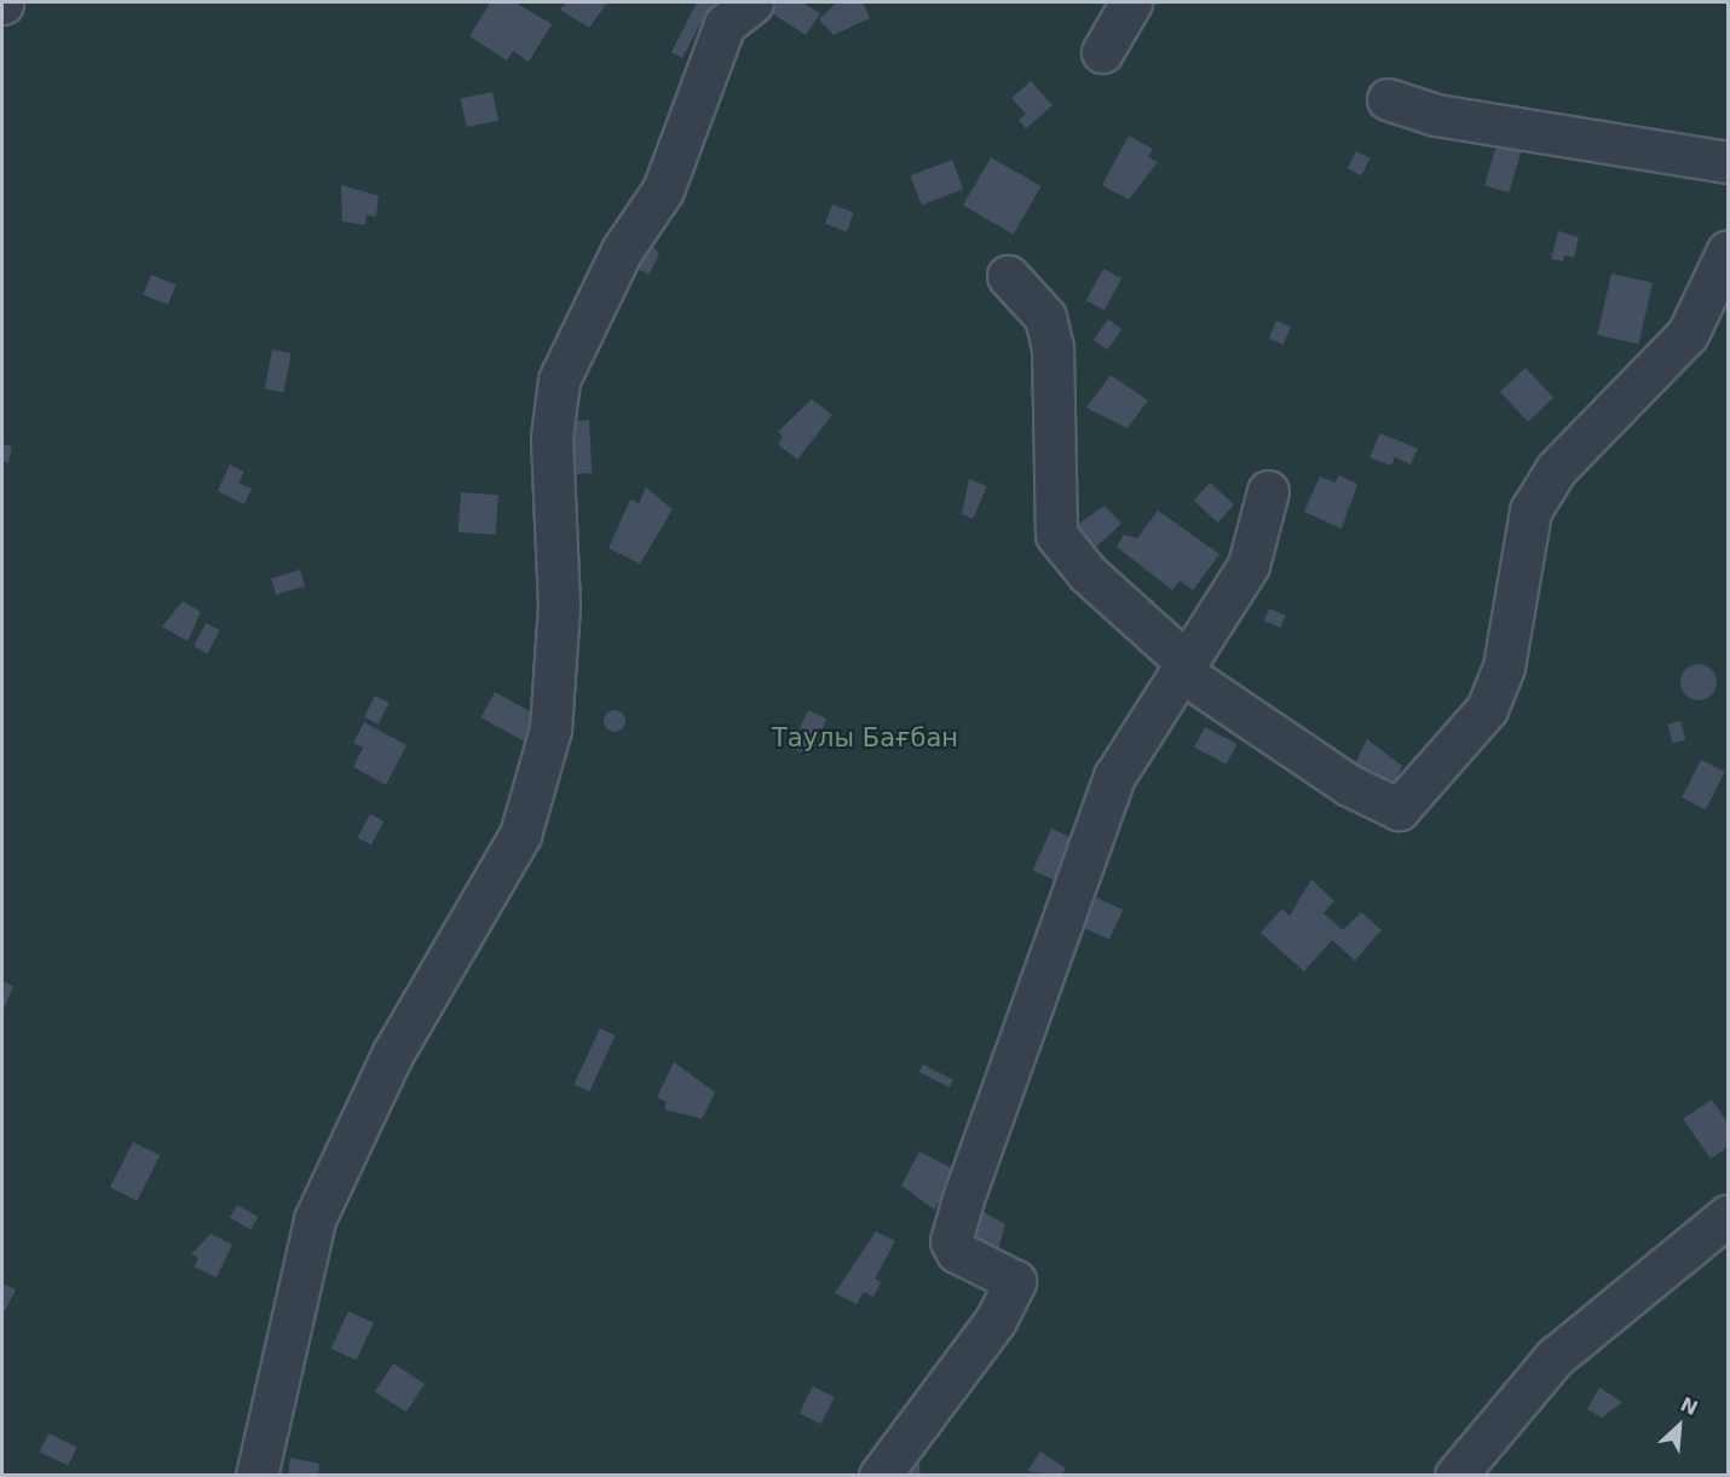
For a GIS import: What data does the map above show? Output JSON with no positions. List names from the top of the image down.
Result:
{
  "parks": ["Таулы Бағбан"],
  "north": "top right"
}
